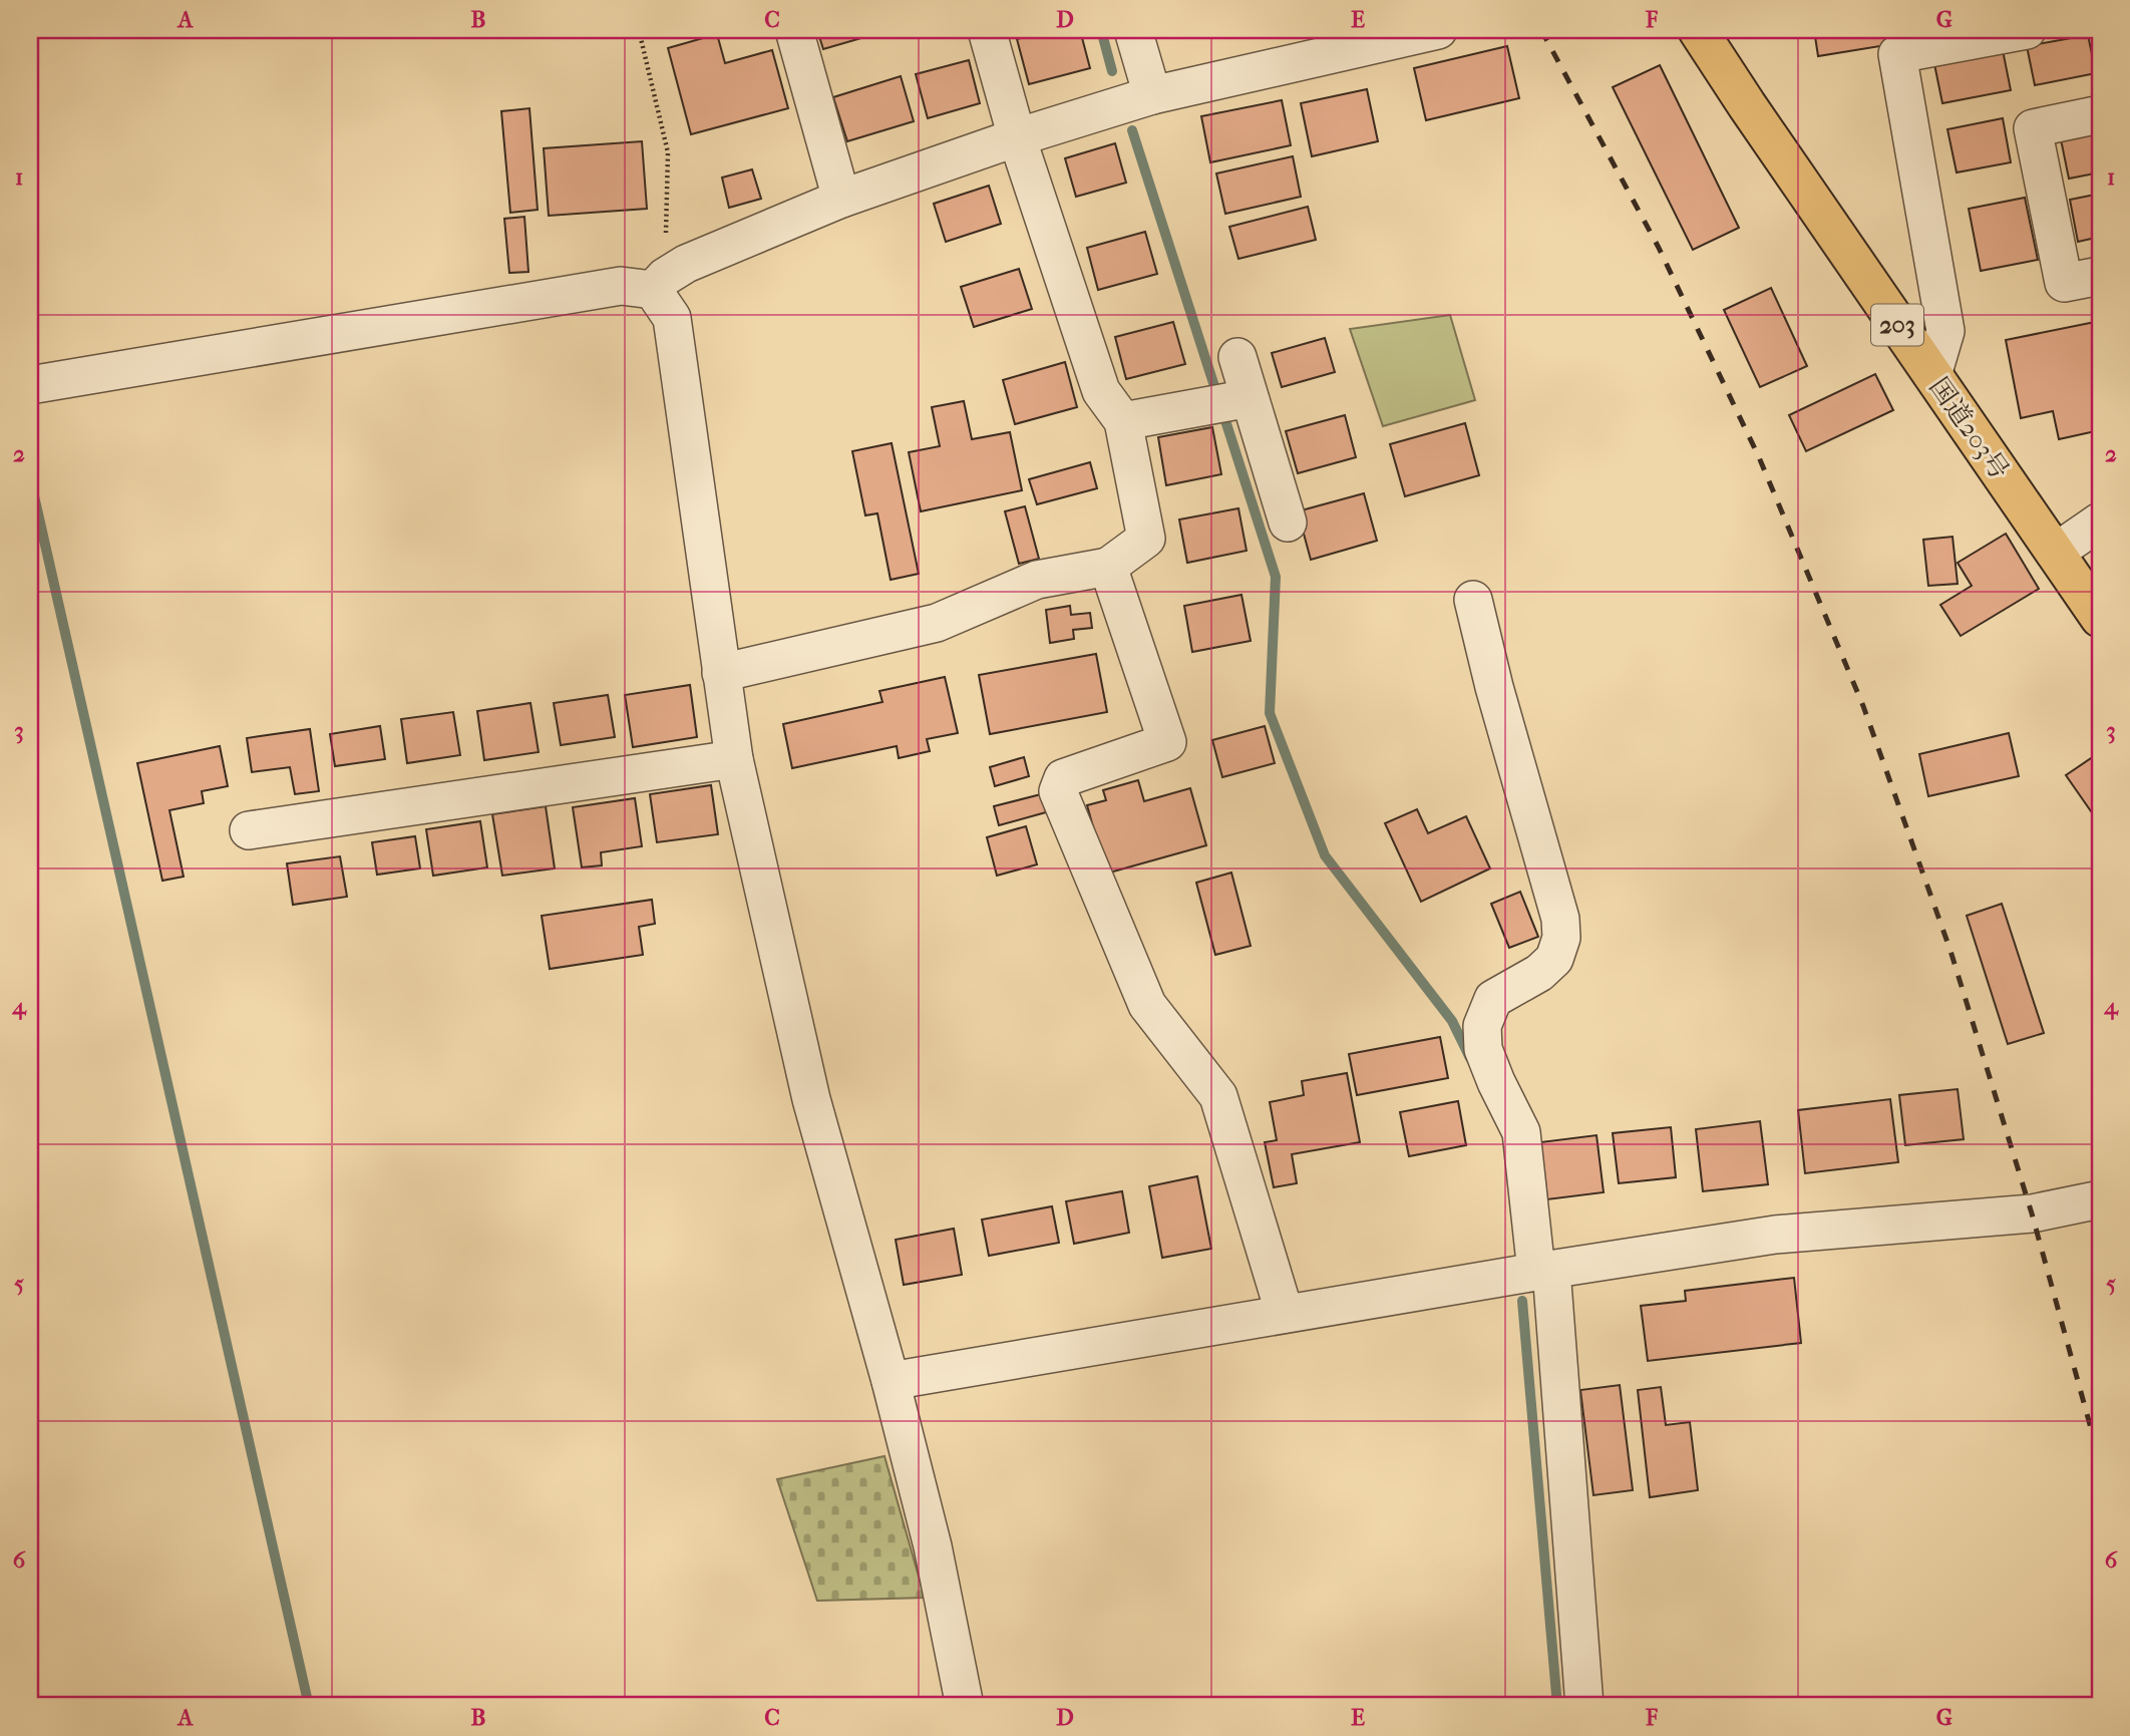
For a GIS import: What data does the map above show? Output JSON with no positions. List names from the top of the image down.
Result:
{
  "streets": {
    "highway": ["203", "国道203号"]
  },
  "grid": {
    "columns": [
      "A",
      "B",
      "C",
      "D",
      "E",
      "F",
      "G"
    ],
    "rows": [
      "1",
      "2",
      "3",
      "4",
      "5",
      "6"
    ]
  }
}
